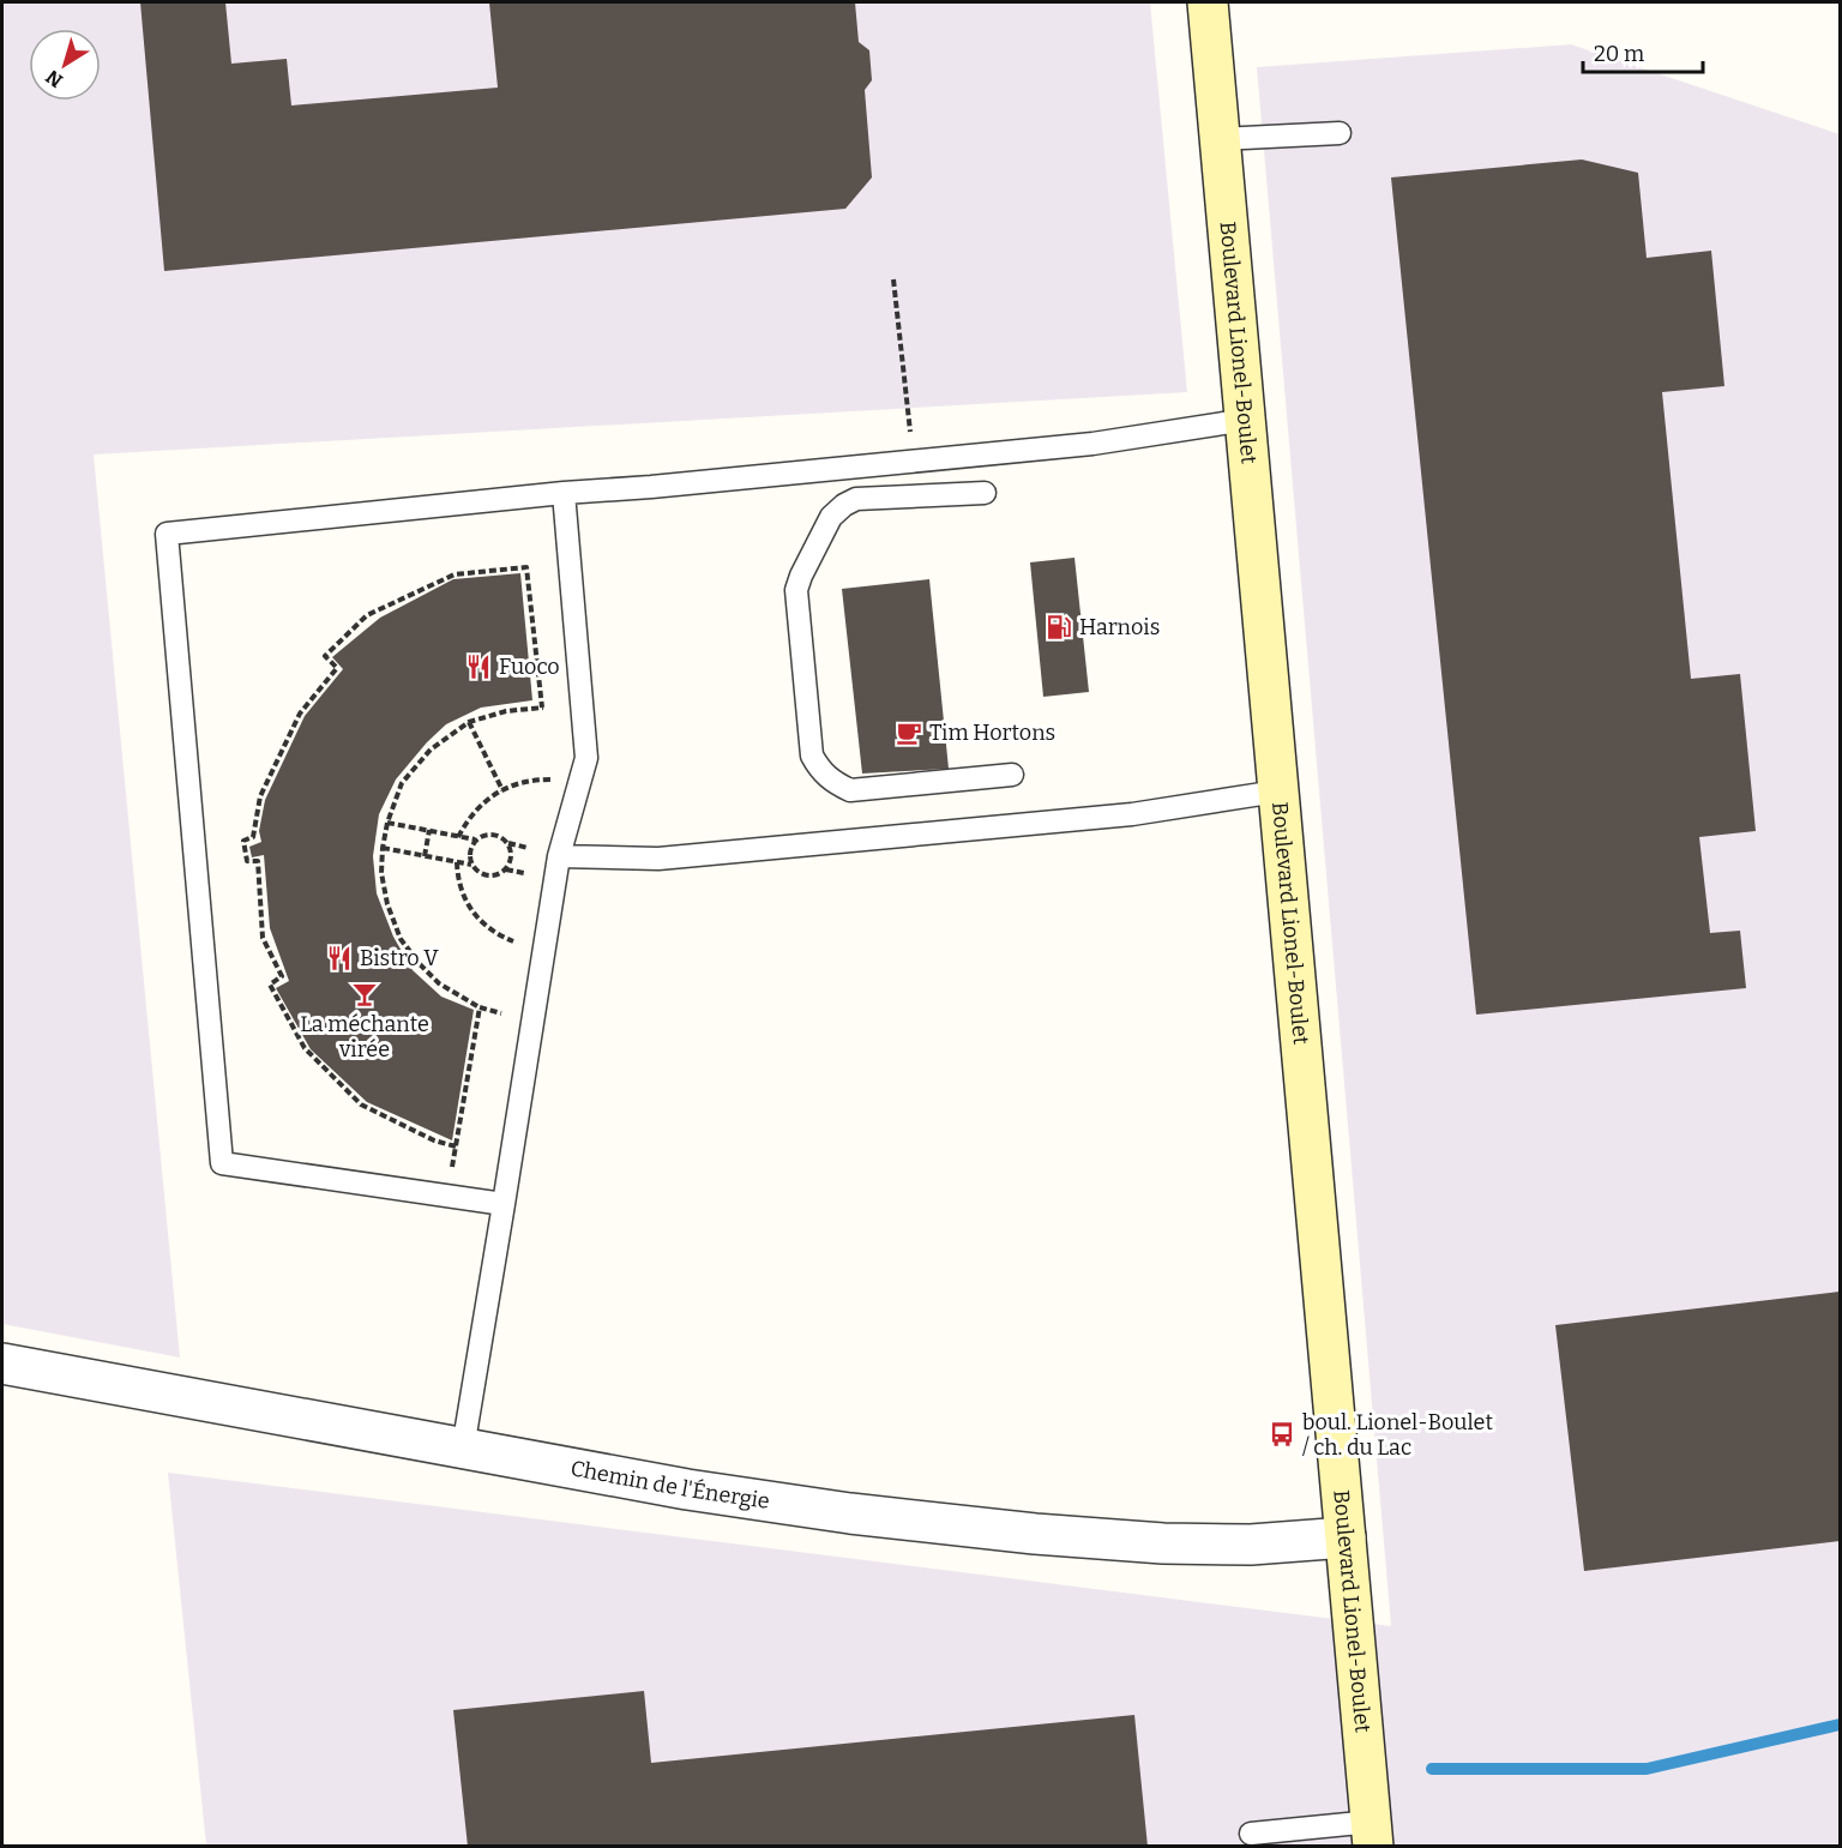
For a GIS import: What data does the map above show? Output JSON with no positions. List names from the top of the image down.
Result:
{
  "streets": {
    "main road": ["Boulevard Lionel-Boulet"],
    "street": ["Chemin de l'Énergie"]
  },
  "crossings": [
    ["Boulevard Lionel-Boulet", "Chemin de l'Énergie"]
  ],
  "places": {
    "fuel station": ["Harnois"],
    "restaurant": ["Fuoco", "Bistro V"],
    "cafe": ["Tim Hortons"],
    "bar": ["La méchante virée"],
    "bus stop": ["boul. Lionel-Boulet / ch. du Lac"]
  },
  "scale_bar": "20 m",
  "north": "bottom left"
}
